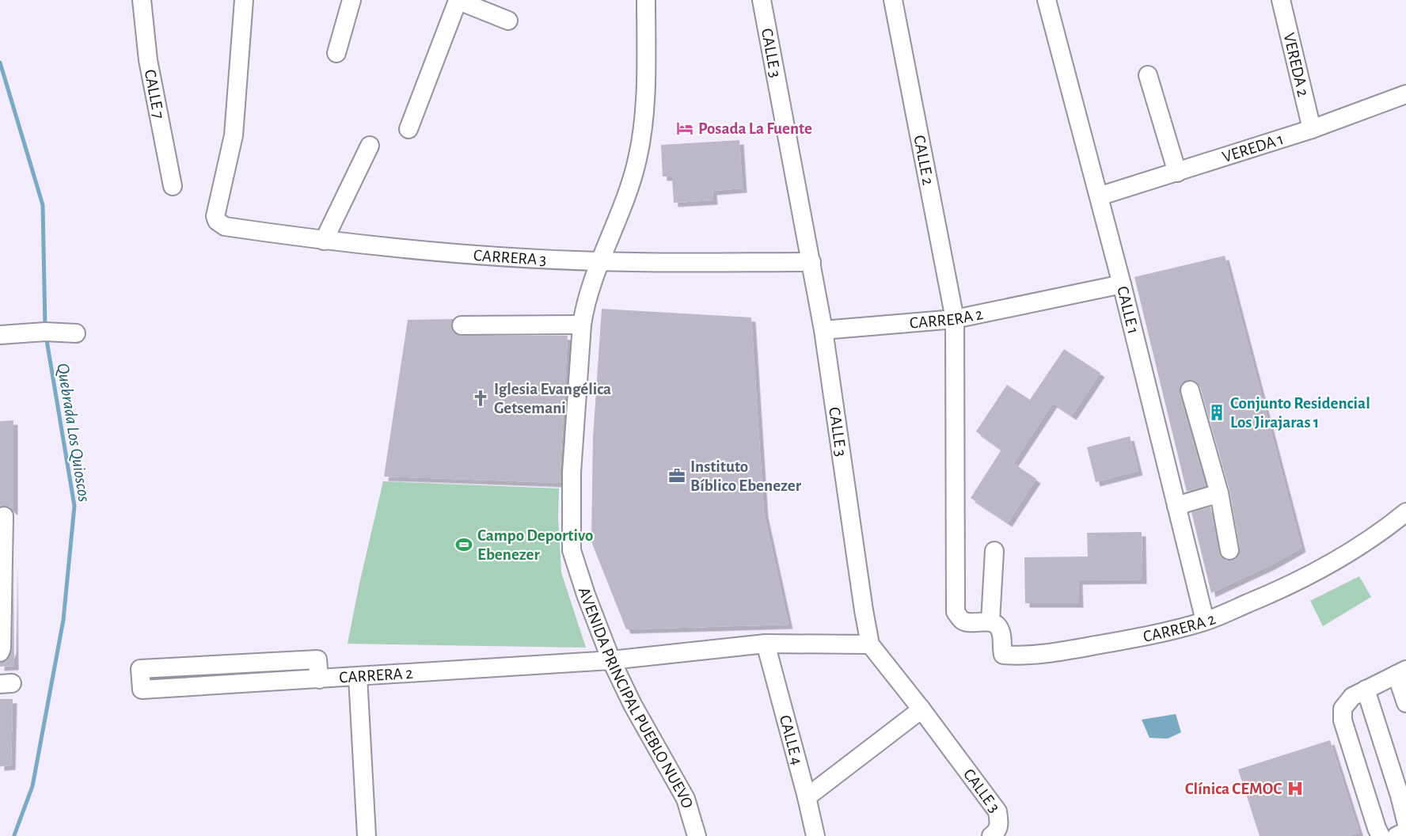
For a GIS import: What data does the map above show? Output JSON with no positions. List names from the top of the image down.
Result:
{
  "streets": {
    "street": [
      "CALLE 3",
      "VEREDA 2",
      "CALLE 7",
      "VEREDA 1",
      "CALLE 2",
      "CARRERA 3",
      "CALLE 1",
      "CARRERA 2",
      "AVENIDA PRINCIPAL PUEBLO NUEVO",
      "CALLE 4"
    ]
  },
  "crossings": [
    ["CALLE 3", "CARRERA 3"],
    ["CALLE 3", "CARRERA 2"],
    ["VEREDA 2", "VEREDA 1"],
    ["VEREDA 1", "CALLE 1"],
    ["CALLE 2", "CARRERA 2"],
    ["CARRERA 3", "AVENIDA PRINCIPAL PUEBLO NUEVO"],
    ["CALLE 1", "CARRERA 2"],
    ["CARRERA 2", "AVENIDA PRINCIPAL PUEBLO NUEVO"],
    ["CARRERA 2", "CALLE 4"]
  ],
  "water": ["Quebrada Los Quioscos"],
  "places": {
    "hotel": ["Posada La Fuente"],
    "church": ["Iglesia Evangélica Getsemani"],
    "building": ["Conjunto Residencial Los Jirajaras 1"],
    "office": ["Instituto Bíblico Ebenezer"],
    "sports": ["Campo Deportivo Ebenezer"],
    "hospital": ["Clínica CEMOC"]
  }
}
